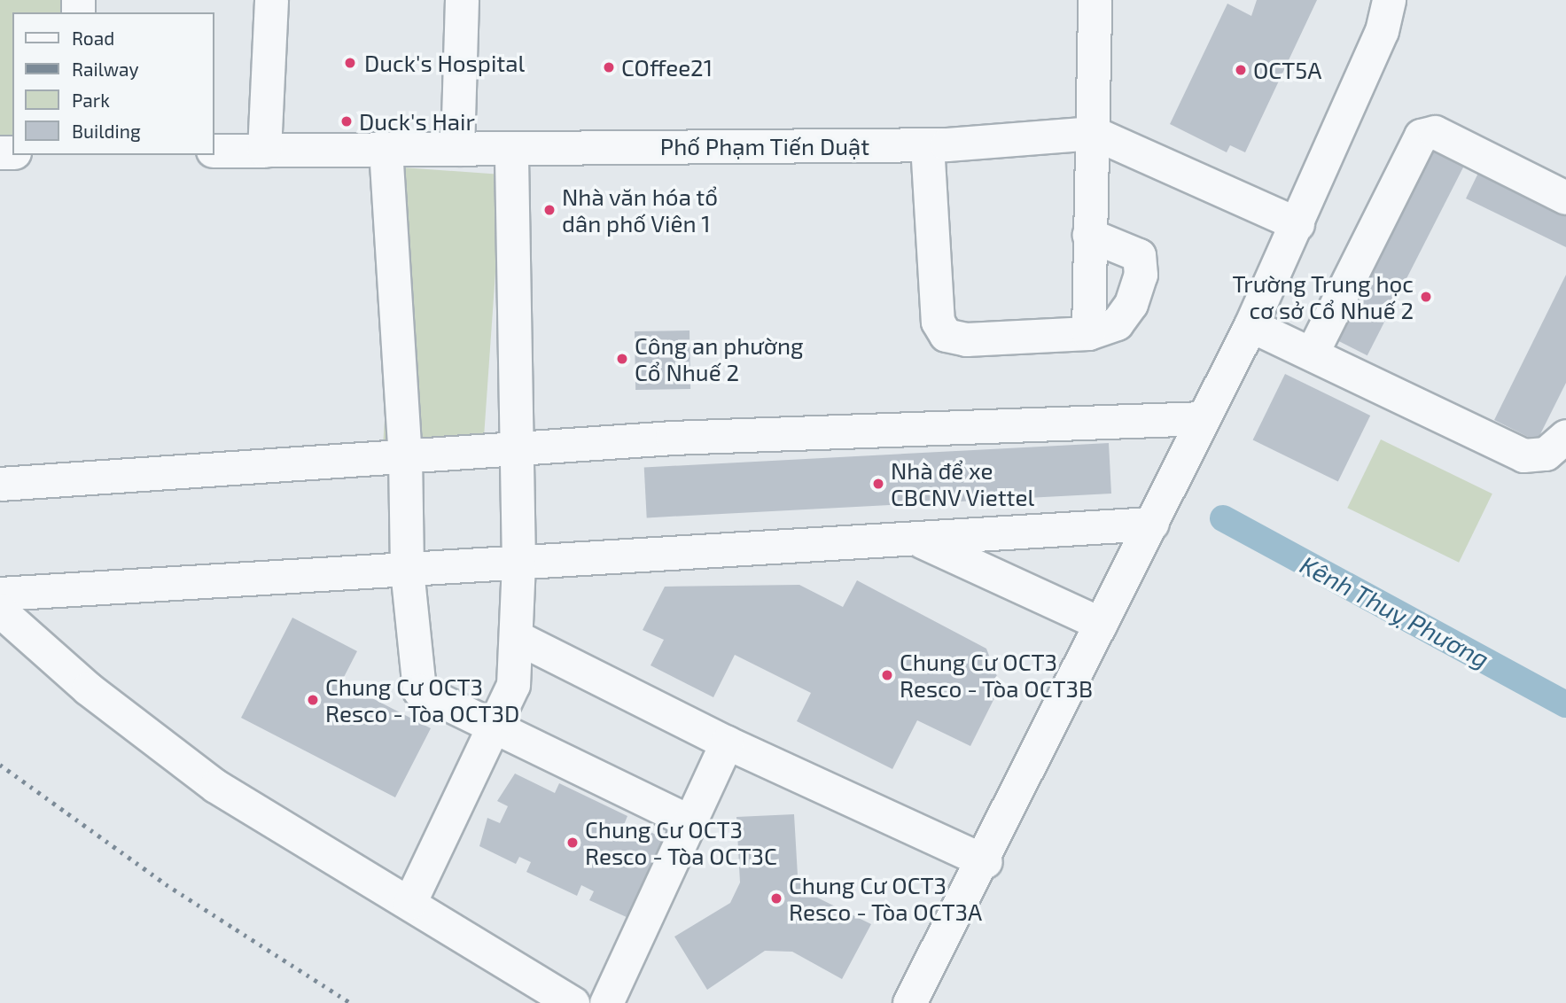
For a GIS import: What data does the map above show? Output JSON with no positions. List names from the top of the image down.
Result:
{
  "streets": {
    "street": ["Phố Phạm Tiến Duật"]
  },
  "water": ["Kênh Thuỵ Phương"],
  "places": [
    "Duck's Hospital",
    "COffee21",
    "OCT5A",
    "Duck's Hair",
    "Nhà văn hóa tổ dân phố Viên 1",
    "Trường Trung học cơ sở Cổ Nhuế 2",
    "Công an phường Cổ Nhuế 2",
    "Nhà để xe CBCNV Viettel",
    "Chung Cư OCT3 Resco - Tòa OCT3B",
    "Chung Cư OCT3 Resco - Tòa OCT3D",
    "Chung Cư OCT3 Resco - Tòa OCT3C",
    "Chung Cư OCT3 Resco - Tòa OCT3A"
  ],
  "legend": [
    "Road",
    "Railway",
    "Park",
    "Building"
  ]
}
